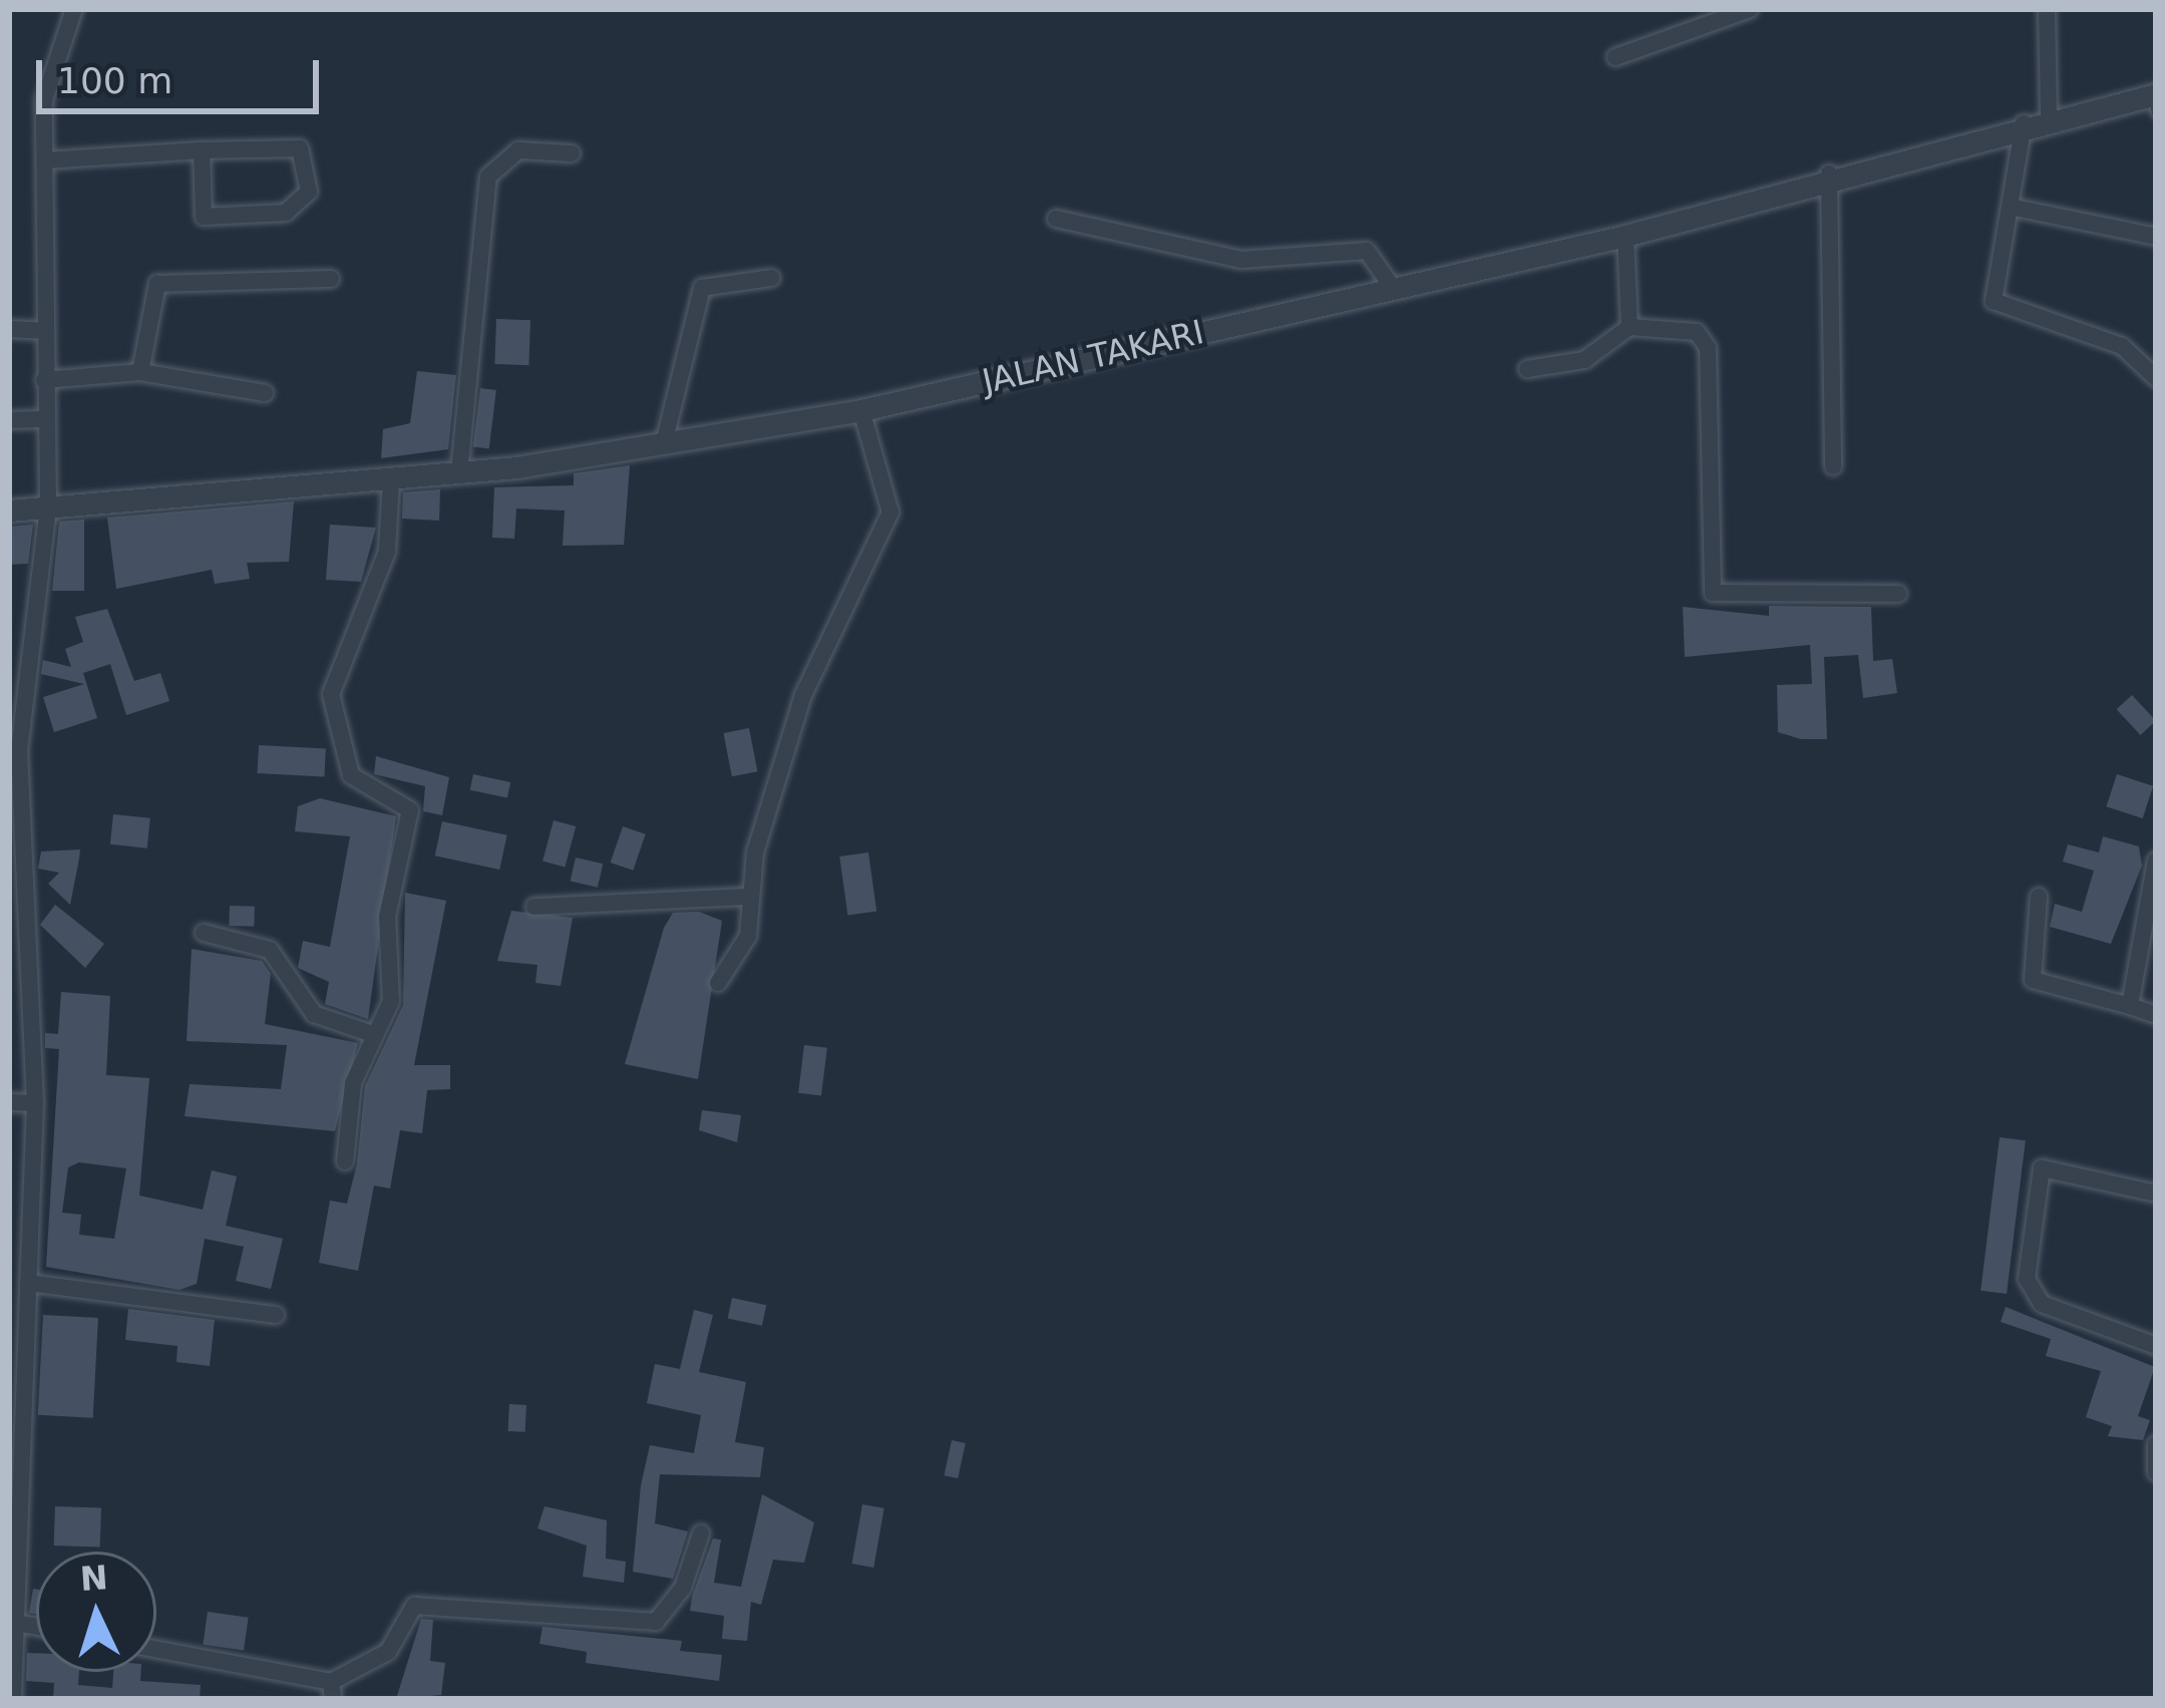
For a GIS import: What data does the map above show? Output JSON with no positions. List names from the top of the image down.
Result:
{
  "streets": {
    "street": ["JALAN TAKARI"]
  },
  "scale_bar": "100 m",
  "north": "top"
}
